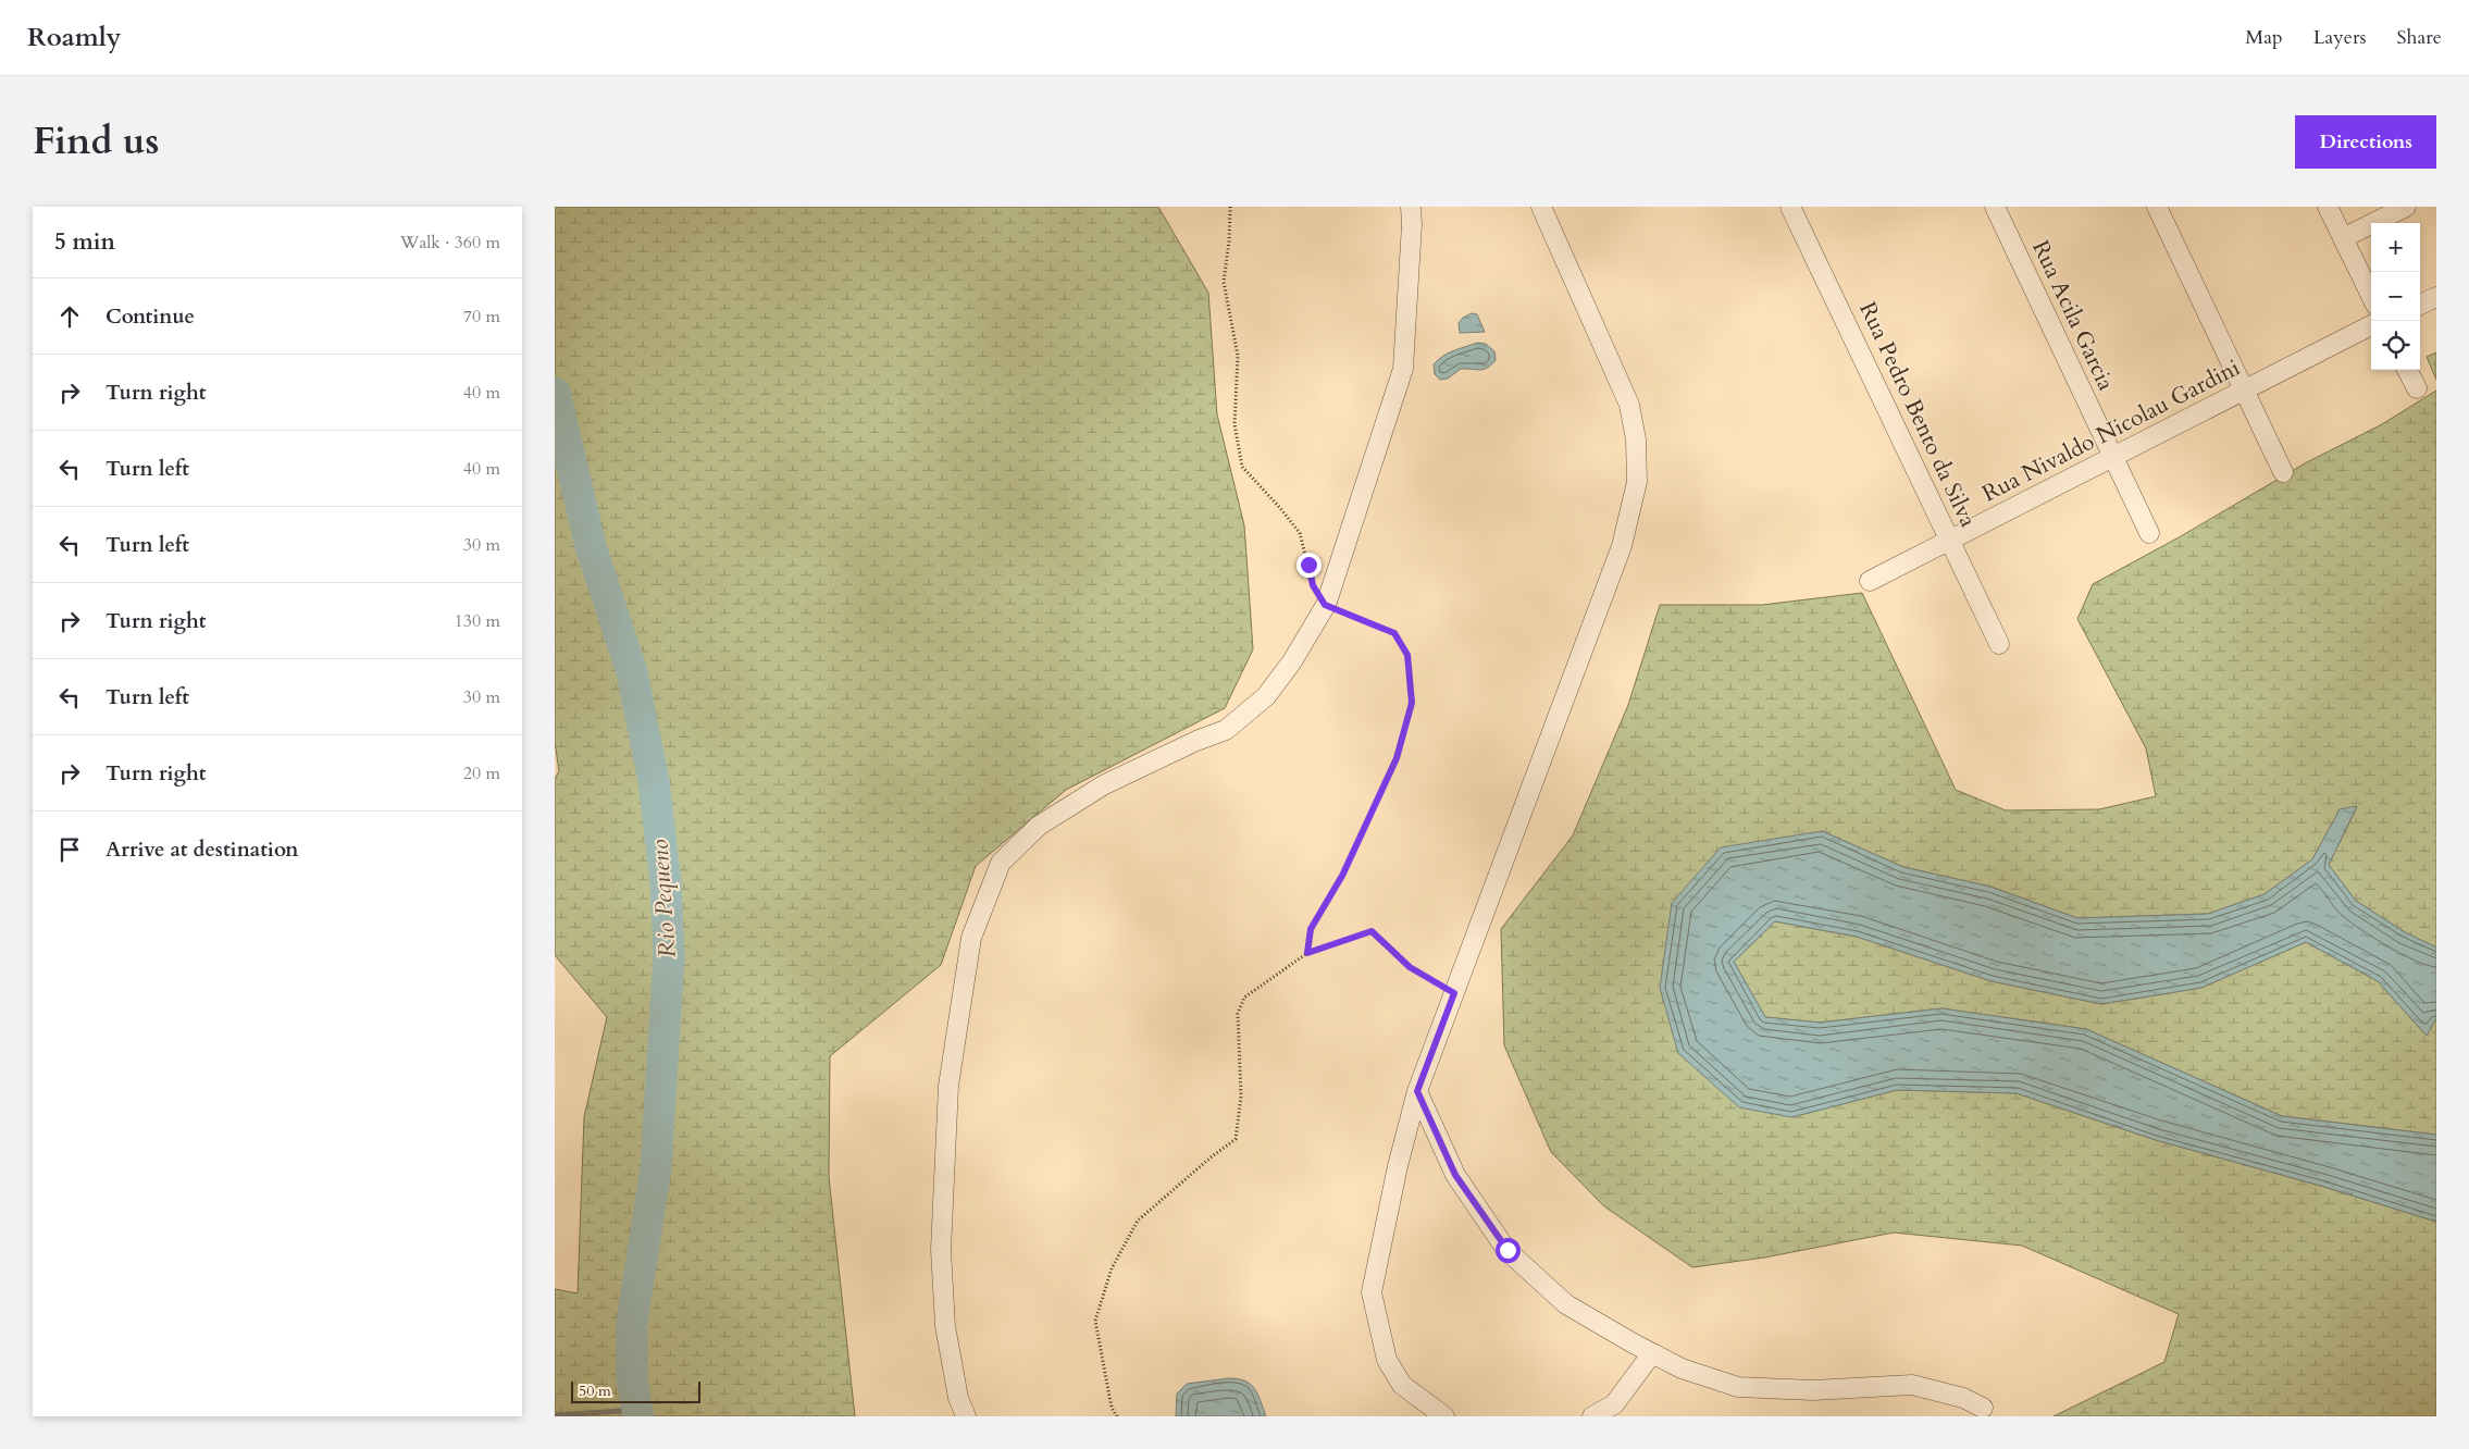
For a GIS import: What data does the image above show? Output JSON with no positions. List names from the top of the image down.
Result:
{
  "streets": {
    "street": ["Rua Acila Garcia", "Rua Pedro Bento da Silva", "Rua Nivaldo Nicolau Gardini"]
  },
  "crossings": [
    ["Rua Acila Garcia", "Rua Nivaldo Nicolau Gardini"],
    ["Rua Pedro Bento da Silva", "Rua Nivaldo Nicolau Gardini"]
  ],
  "water": ["Rio Pequeno"],
  "scale_bar": "50 m",
  "page": {
    "header": "Roamly",
    "nav": ["Map", "Layers", "Share"],
    "title": "Find us",
    "buttons": "Directions",
    "heading": ["5 min", "Walk · 360 m"],
    "map_buttons": ["+", "−"],
    "list": [
      ["Continue", "70 m"],
      ["Turn right", "40 m"],
      ["Turn left", "40 m"],
      ["Turn left", "30 m"],
      ["Turn right", "130 m"],
      ["Turn left", "30 m"],
      ["Turn right", "20 m"],
      "Arrive at destination"
    ],
    "scale": "50 m"
  }
}
